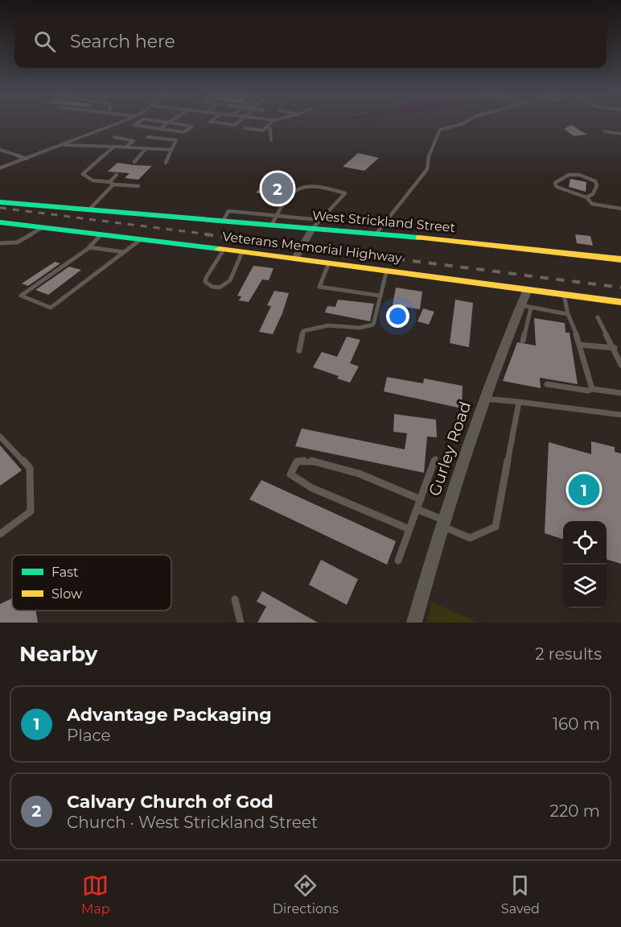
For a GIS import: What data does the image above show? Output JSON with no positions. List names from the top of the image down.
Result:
{
  "streets": {
    "street": ["West Strickland Street", "Veterans Memorial Highway", "Gurley Road"]
  },
  "crossings": [
    ["Veterans Memorial Highway", "Gurley Road"]
  ],
  "legend": ["Fast", "Slow"],
  "page": {
    "search": "Search here",
    "pins": ["2", "1"],
    "heading": ["Nearby", "2 results"],
    "list": [
      {
        "mark": "1",
        "name": "Advantage Packaging",
        "note": "Place",
        "value": "160 m"
      },
      {
        "mark": "2",
        "name": "Calvary Church of God",
        "note": "Church · West Strickland Street",
        "value": "220 m"
      }
    ],
    "nav": ["Map", "Directions", "Saved"]
  }
}
